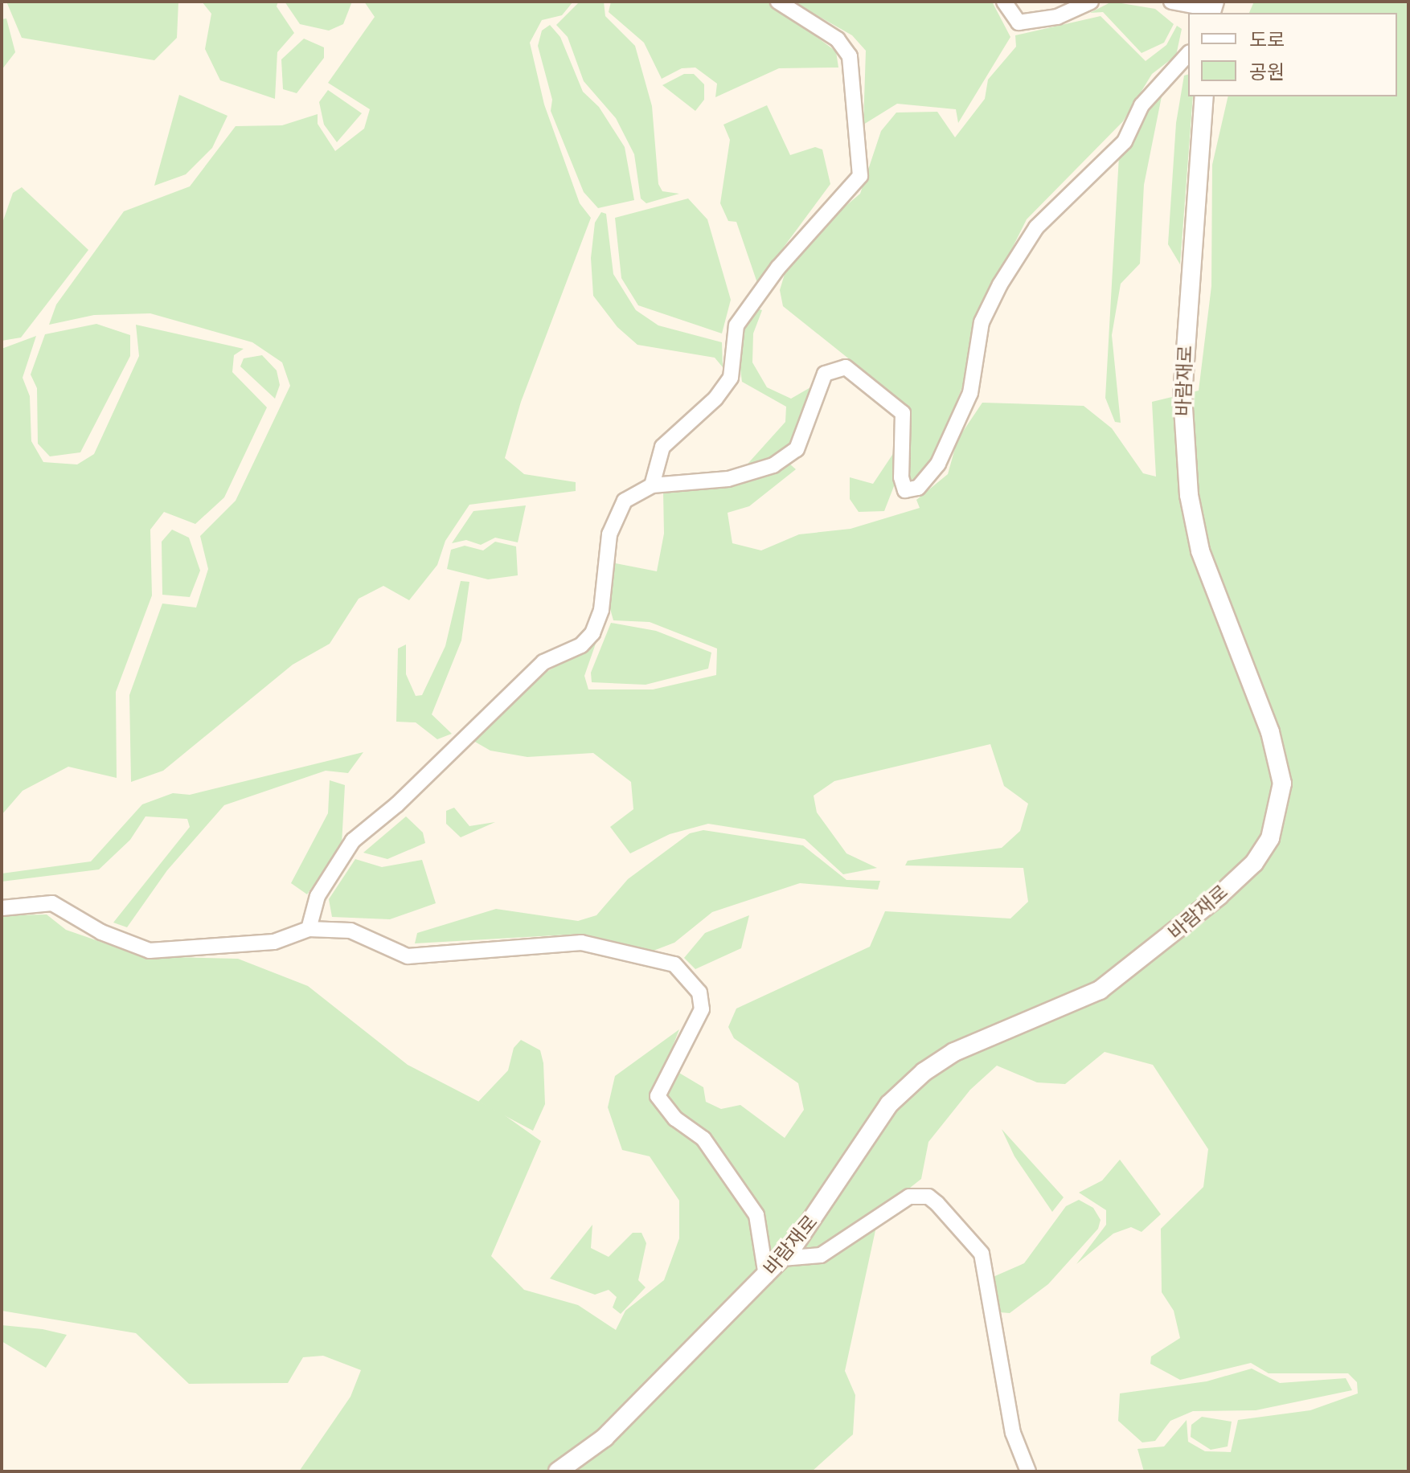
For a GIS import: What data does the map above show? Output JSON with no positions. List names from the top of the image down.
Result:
{
  "streets": {
    "street": ["바람재로"]
  },
  "legend": ["도로", "공원"]
}
